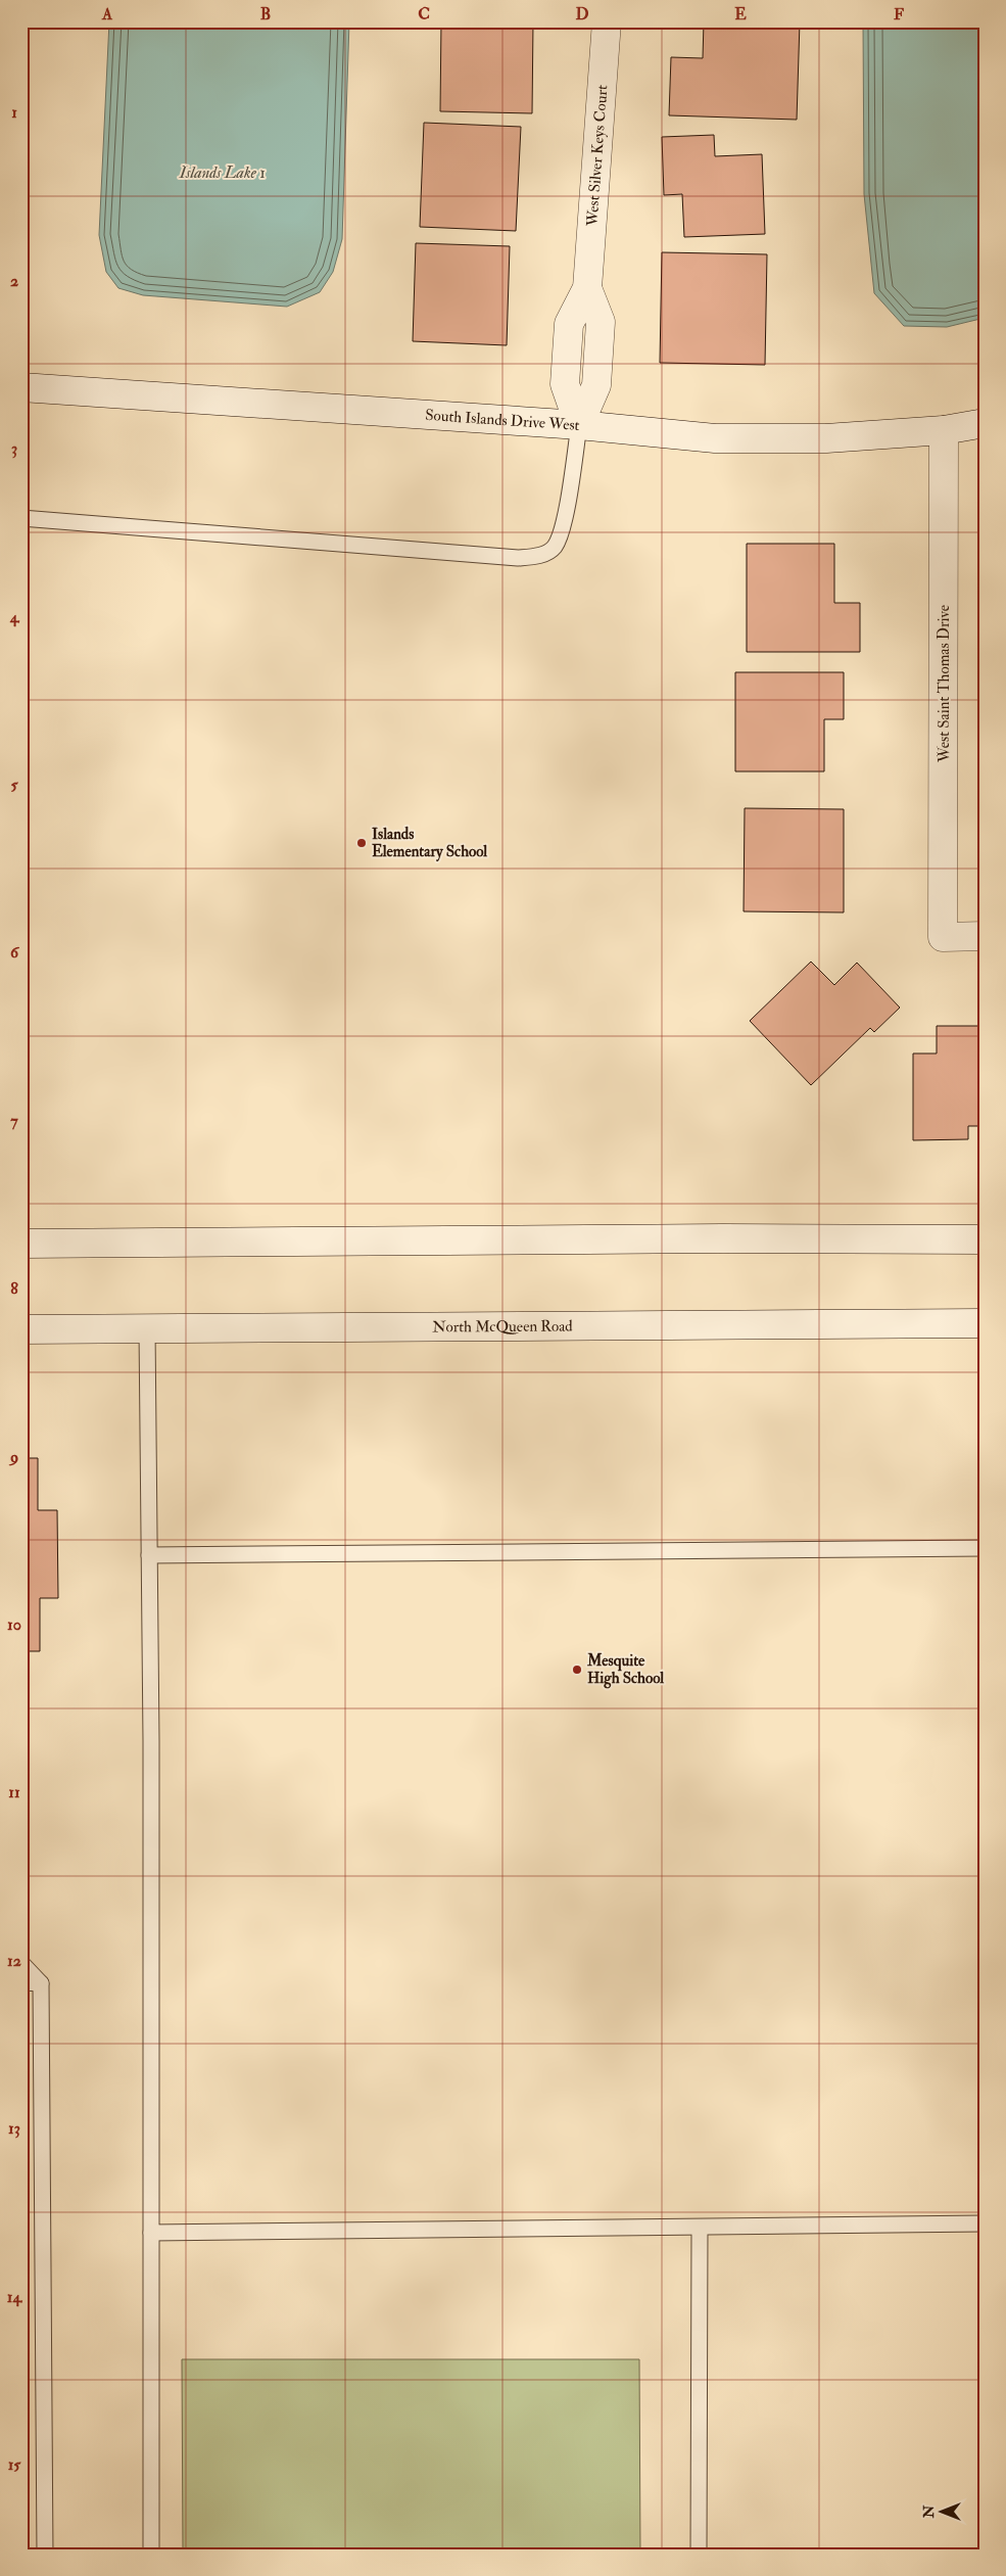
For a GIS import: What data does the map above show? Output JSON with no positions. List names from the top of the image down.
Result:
{
  "streets": {
    "street": [
      "West Silver Keys Court",
      "South Islands Drive West",
      "West Saint Thomas Drive",
      "North McQueen Road"
    ]
  },
  "crossings": [
    ["West Silver Keys Court", "South Islands Drive West"],
    ["South Islands Drive West", "West Saint Thomas Drive"]
  ],
  "water": ["Islands Lake 1"],
  "places": ["Islands Elementary School", "Mesquite High School"],
  "north": "left",
  "grid": {
    "columns": [
      "A",
      "B",
      "C",
      "D",
      "E",
      "F"
    ],
    "rows": [
      "1",
      "2",
      "3",
      "4",
      "5",
      "6",
      "7",
      "8",
      "9",
      "10",
      "11",
      "12",
      "13",
      "14",
      "15"
    ]
  }
}
